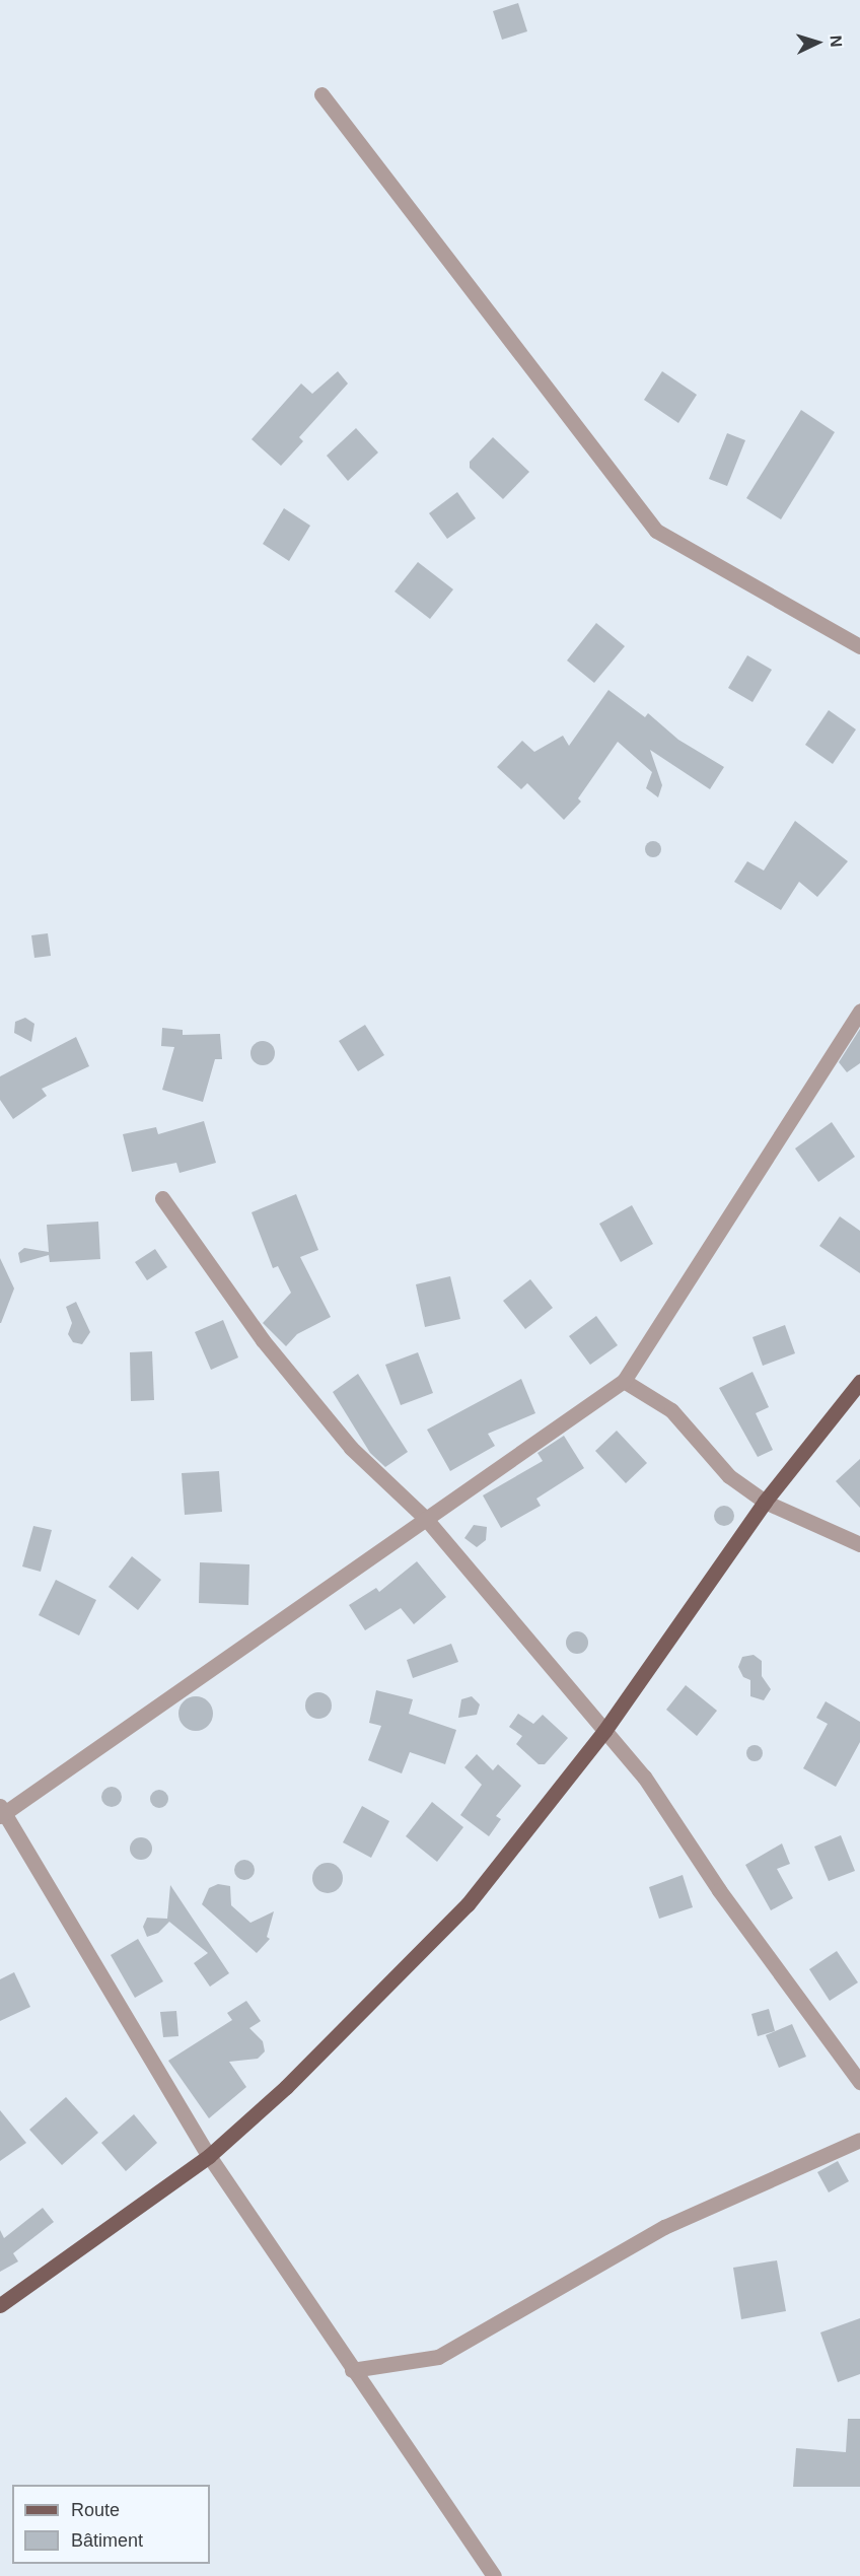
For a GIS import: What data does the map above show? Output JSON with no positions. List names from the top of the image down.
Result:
{
  "legend": ["Route", "Bâtiment"],
  "north": "right"
}
